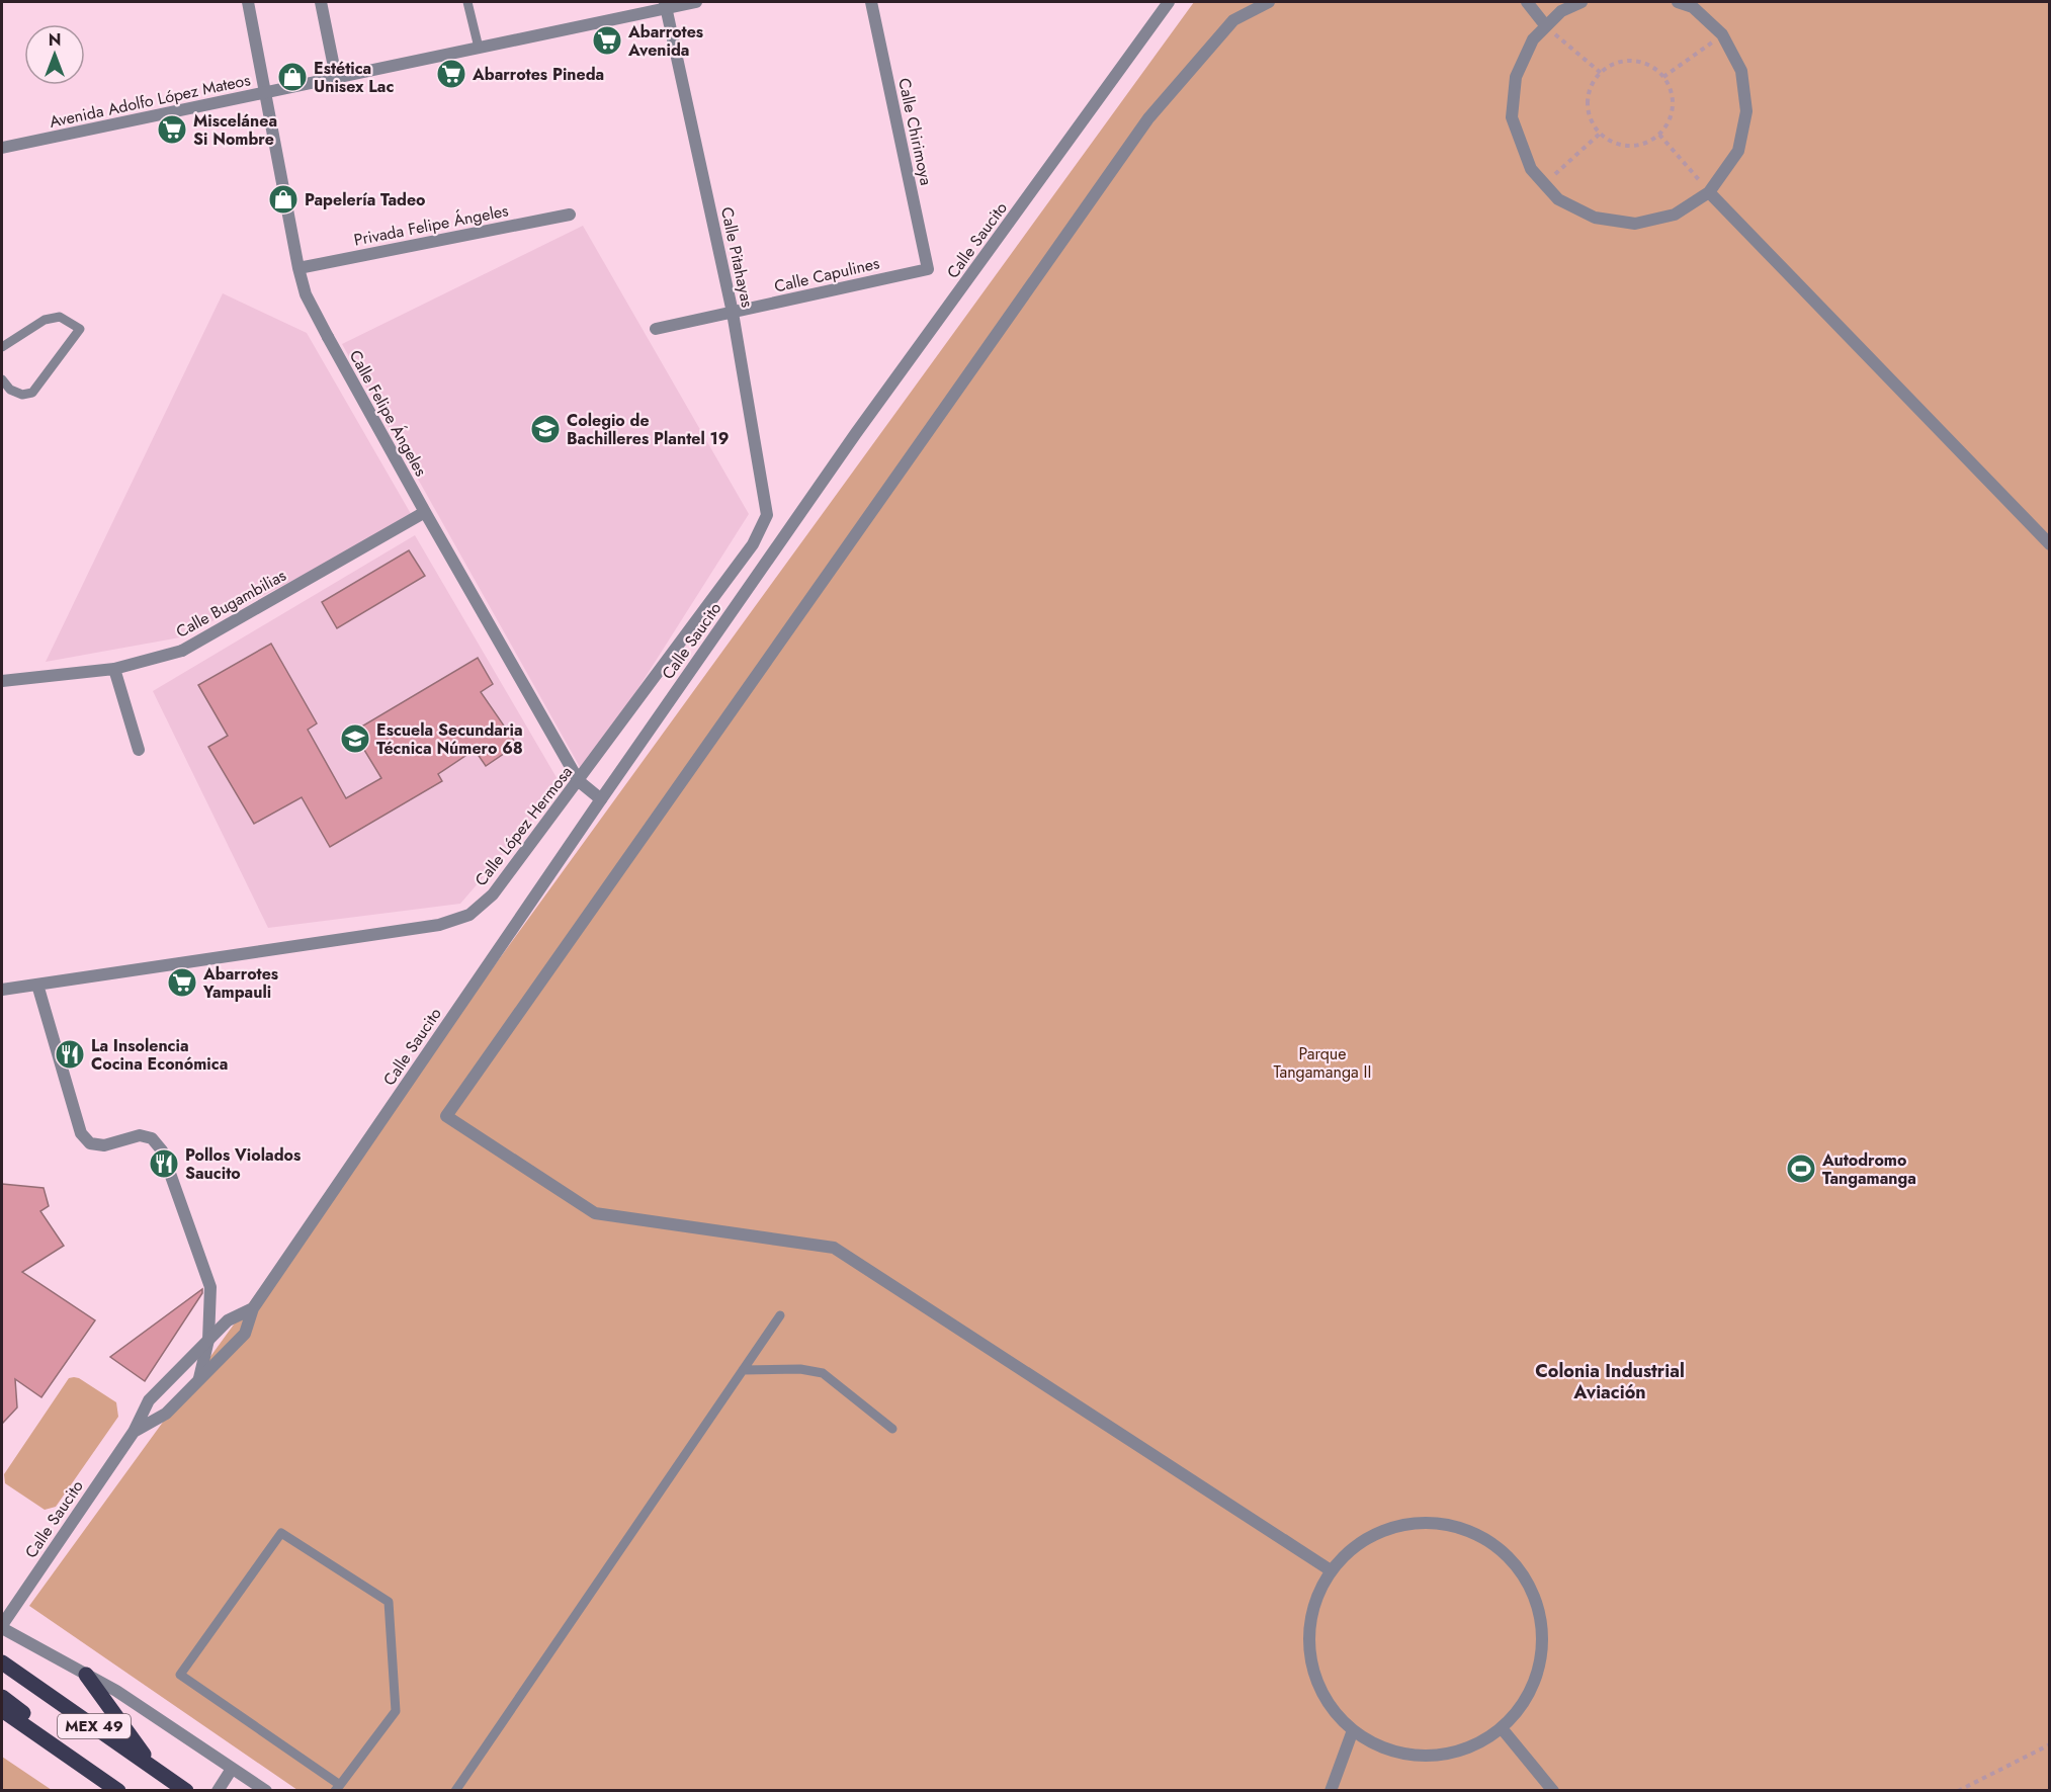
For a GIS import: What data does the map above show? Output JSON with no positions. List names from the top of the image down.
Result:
{
  "streets": {
    "main road": ["MEX 49"],
    "street": [
      "Avenida Adolfo López Mateos",
      "Calle Chirimoya",
      "Privada Felipe Ángeles",
      "Calle Saucito",
      "Calle Pitahayas",
      "Calle Capulines",
      "Calle Felipe Ángeles",
      "Calle Bugambilias",
      "Calle López Hermosa"
    ]
  },
  "crossings": [
    ["Avenida Adolfo López Mateos", "Calle Pitahayas"],
    ["Avenida Adolfo López Mateos", "Calle Felipe Ángeles"],
    ["Calle Chirimoya", "Calle Capulines"],
    ["Privada Felipe Ángeles", "Calle Felipe Ángeles"],
    ["Calle Saucito", "Calle Felipe Ángeles"],
    ["Calle Saucito", "Calle López Hermosa"],
    ["Calle Pitahayas", "Calle Capulines"],
    ["Calle Pitahayas", "Calle López Hermosa"],
    ["Calle Felipe Ángeles", "Calle Bugambilias"],
    ["Calle Felipe Ángeles", "Calle López Hermosa"]
  ],
  "districts": ["Colonia Industrial Aviación"],
  "parks": ["Parque Tangamanga II"],
  "places": {
    "supermarket": [
      "Abarrotes Avenida",
      "Abarrotes Pineda",
      "Miscelánea Si Nombre",
      "Abarrotes Yampauli"
    ],
    "shop": ["Estética Unisex Lac", "Papelería Tadeo"],
    "school or university": ["Colegio de Bachilleres Plantel 19", "Escuela Secundaria Técnica Número 68"],
    "restaurant": ["La Insolencia Cocina Económica", "Pollos Violados Saucito"],
    "sports": ["Autodromo Tangamanga"]
  },
  "north": "top"
}
